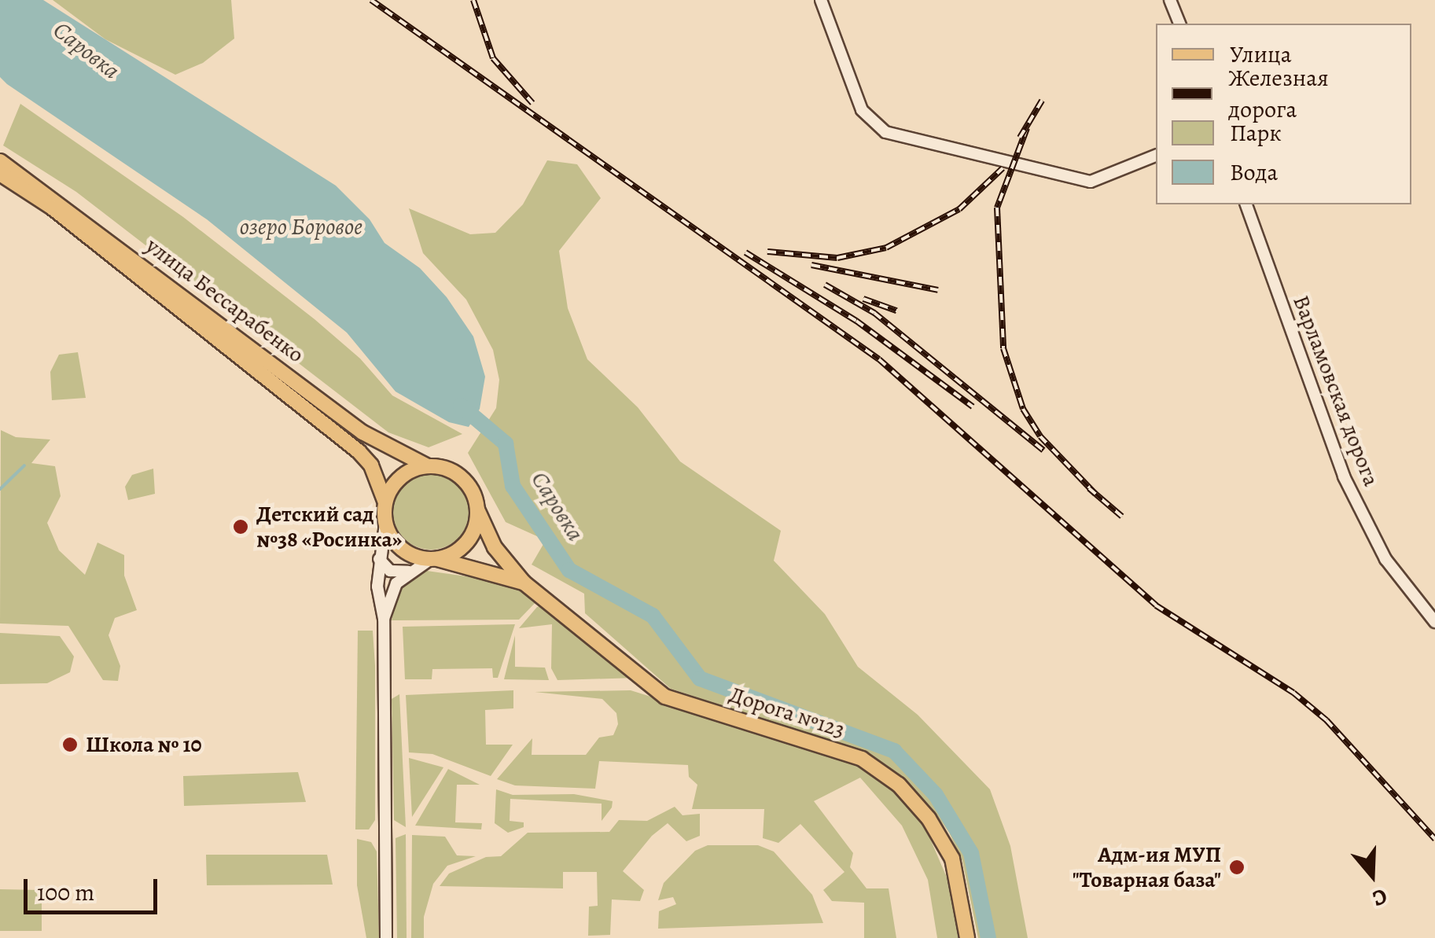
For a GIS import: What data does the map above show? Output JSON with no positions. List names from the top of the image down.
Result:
{
  "streets": {
    "main road": ["улица Бессарабенко", "Дорога №123"],
    "street": ["Варламовская дорога"]
  },
  "crossings": [
    ["улица Бессарабенко", "Дорога №123"]
  ],
  "water": ["Саровка", "озеро Боровое"],
  "places": ["Детский сад №38 «Росинка»", "Школа № 10", "Адм-ия МУП \"Товарная база\""],
  "legend": [
    "Улица",
    "Железная дорога",
    "Парк",
    "Вода"
  ],
  "scale_bar": "100 m",
  "north": "bottom"
}
